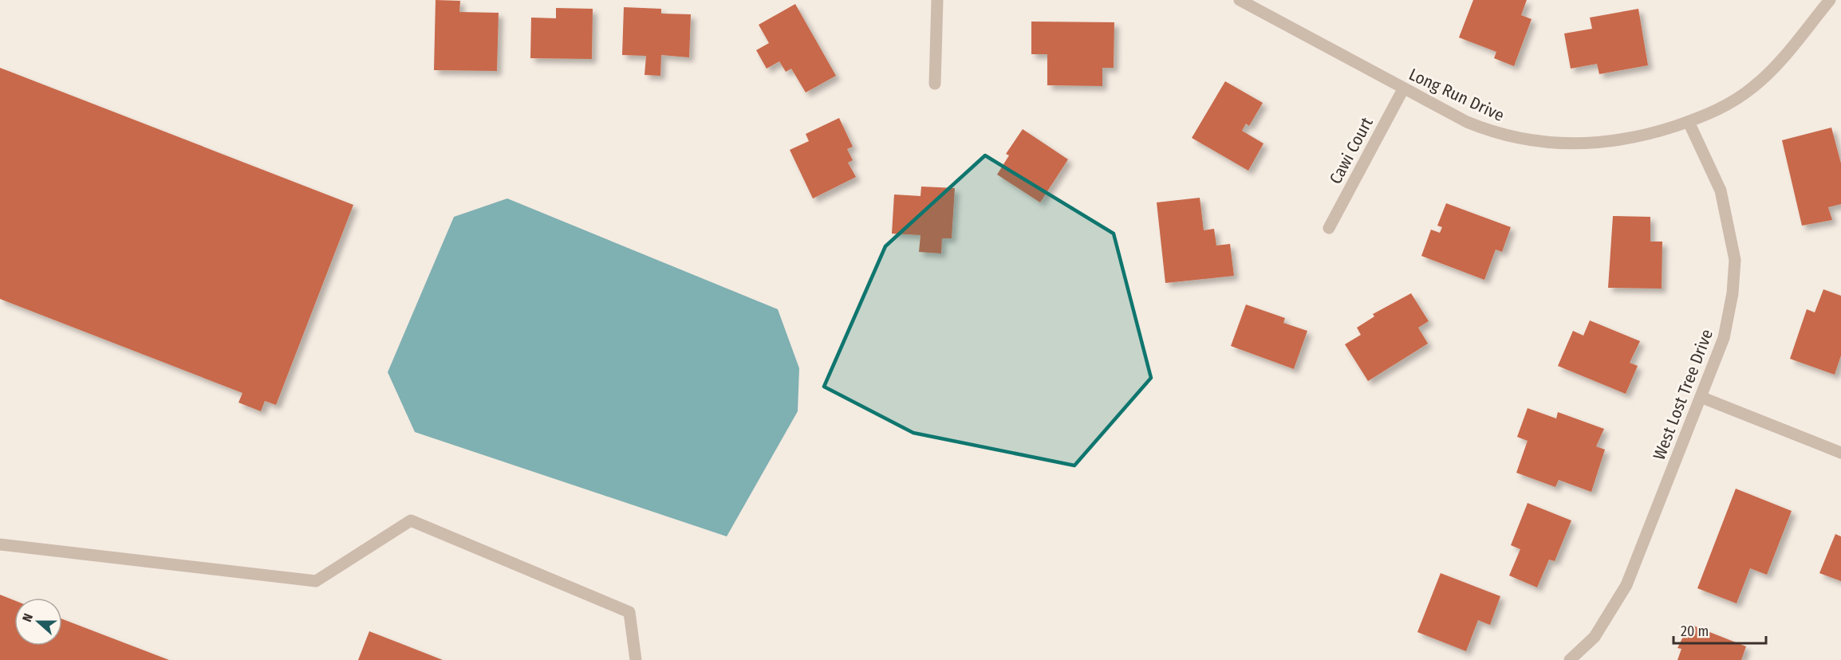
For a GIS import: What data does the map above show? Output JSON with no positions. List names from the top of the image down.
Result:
{
  "streets": {
    "street": ["Long Run Drive", "Cawi Court", "West Lost Tree Drive"]
  },
  "crossings": [
    ["Long Run Drive", "Cawi Court"],
    ["Long Run Drive", "West Lost Tree Drive"]
  ],
  "scale_bar": "20 m",
  "north": "left"
}
